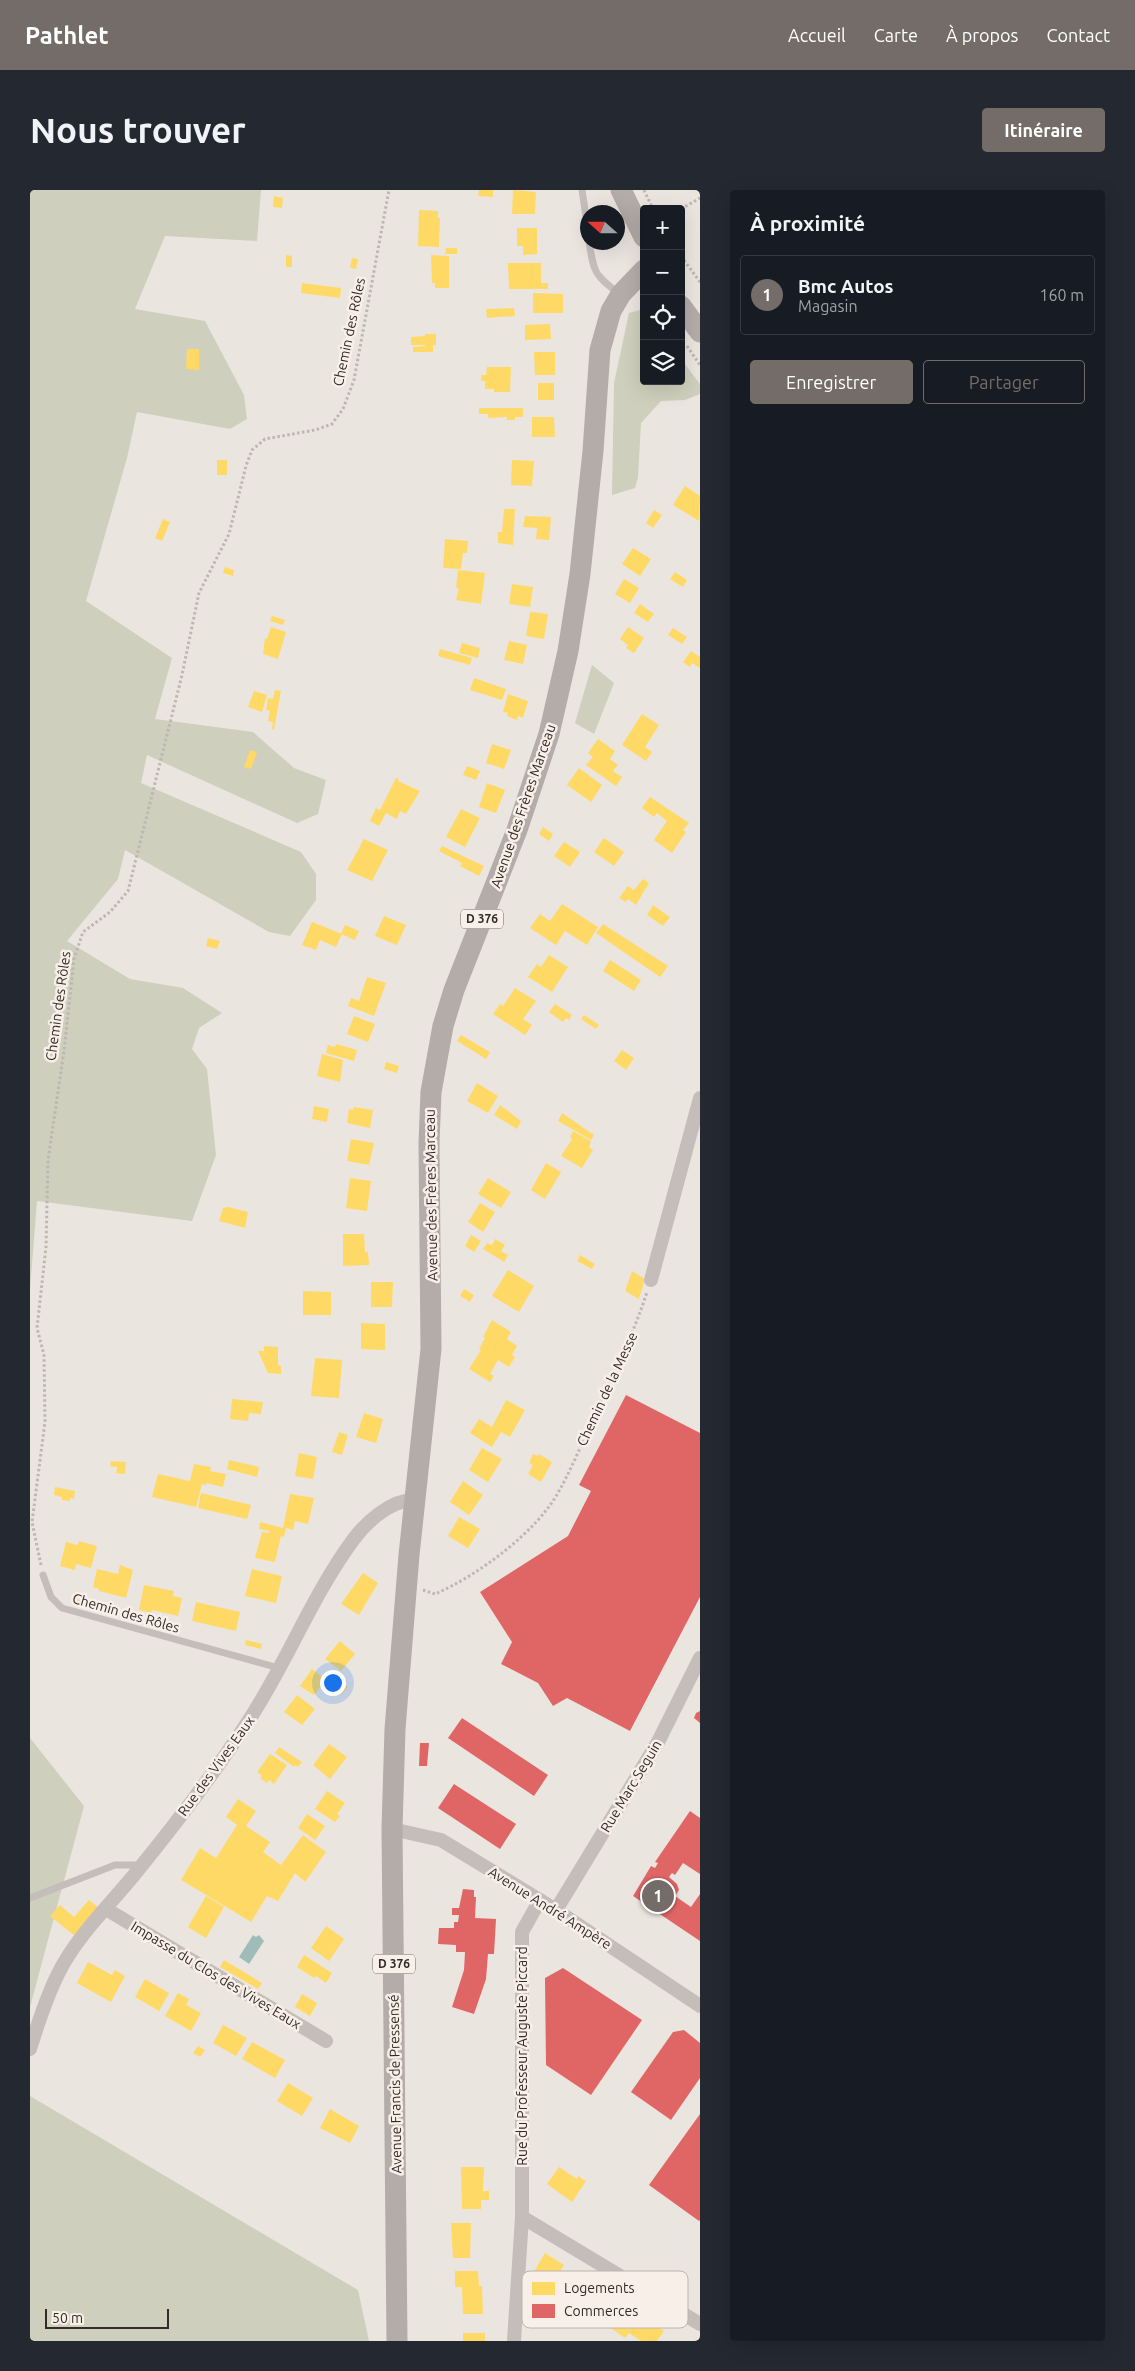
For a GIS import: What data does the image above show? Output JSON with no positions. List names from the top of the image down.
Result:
{
  "streets": {
    "main road": ["Avenue des Frères Marceau", "D 376", "Avenue Francis de Pressensé"],
    "street": [
      "Rue des Vives Eaux",
      "Rue Marc Seguin",
      "Avenue André Ampère",
      "Impasse du Clos des Vives Eaux",
      "Rue du Professeur Auguste Piccard"
    ],
    "lane": ["Chemin des Rôles"],
    "path": ["Chemin de la Messe"]
  },
  "crossings": [
    ["Chemin des Rôles", "Rue des Vives Eaux"],
    ["Avenue des Frères Marceau", "Chemin de la Messe"],
    ["Avenue des Frères Marceau", "Rue des Vives Eaux"],
    ["Avenue des Frères Marceau", "Avenue Francis de Pressensé"],
    ["Chemin de la Messe", "Avenue Francis de Pressensé"],
    ["Rue des Vives Eaux", "Impasse du Clos des Vives Eaux"],
    ["Rue Marc Seguin", "Avenue André Ampère"],
    ["Avenue André Ampère", "Rue du Professeur Auguste Piccard"],
    ["Avenue André Ampère", "Avenue Francis de Pressensé"]
  ],
  "legend": ["Logements", "Commerces"],
  "scale_bar": "50 m",
  "north": "left",
  "page": {
    "header": "Pathlet",
    "nav": [
      "Accueil",
      "Carte",
      "À propos",
      "Contact"
    ],
    "buttons": [
      "Itinéraire",
      ["Enregistrer", "Partager"]
    ],
    "title": "Nous trouver",
    "heading": "À proximité",
    "map_buttons": ["+", "−"],
    "list": [
      {
        "mark": "1",
        "name": "Bmc Autos",
        "note": "Magasin",
        "value": "160 m"
      }
    ],
    "pins": "1",
    "scale": "50 m"
  }
}
